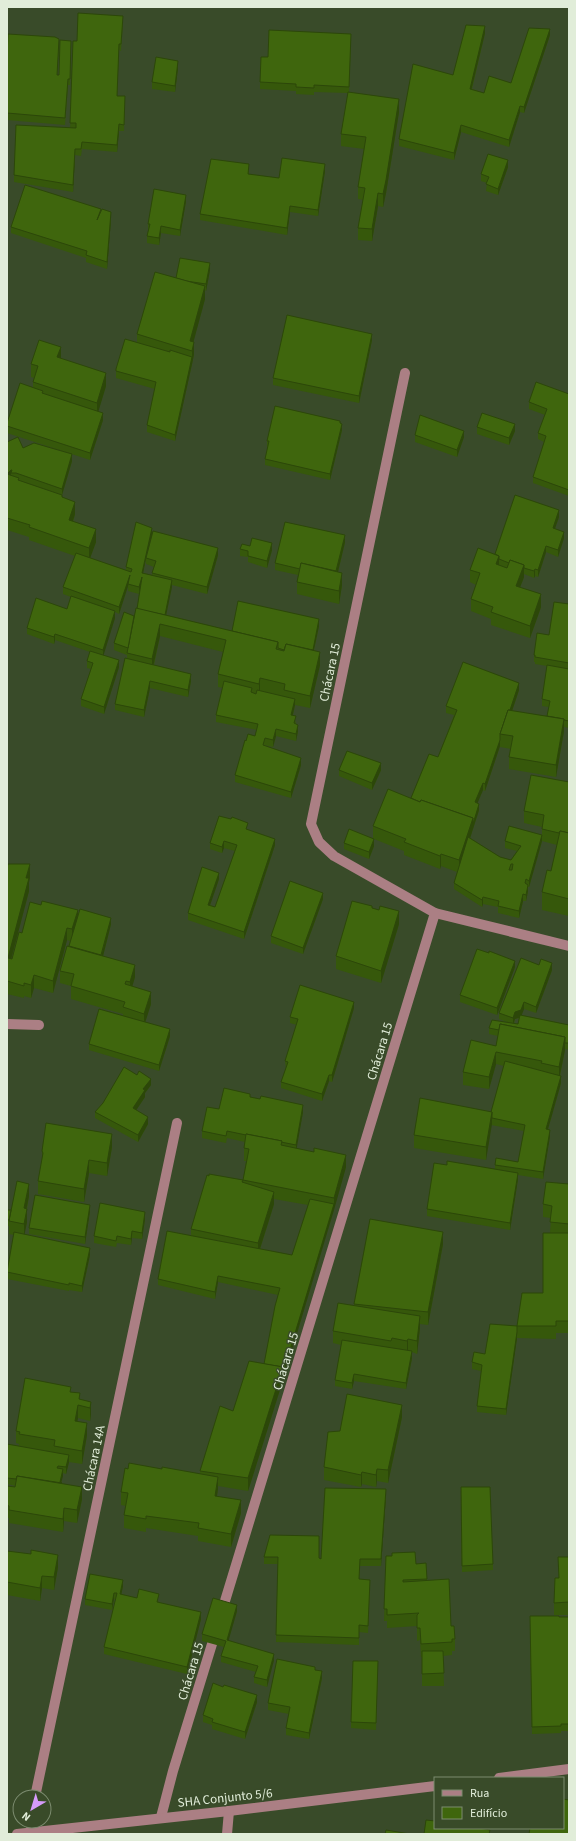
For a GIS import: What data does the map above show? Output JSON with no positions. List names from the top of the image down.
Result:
{
  "streets": {
    "street": ["Chácara 15", "Chácara 14A", "SHA Conjunto 5/6"]
  },
  "crossings": [
    ["Chácara 15", "SHA Conjunto 5/6"]
  ],
  "legend": ["Rua", "Edifício"],
  "north": "bottom left"
}
